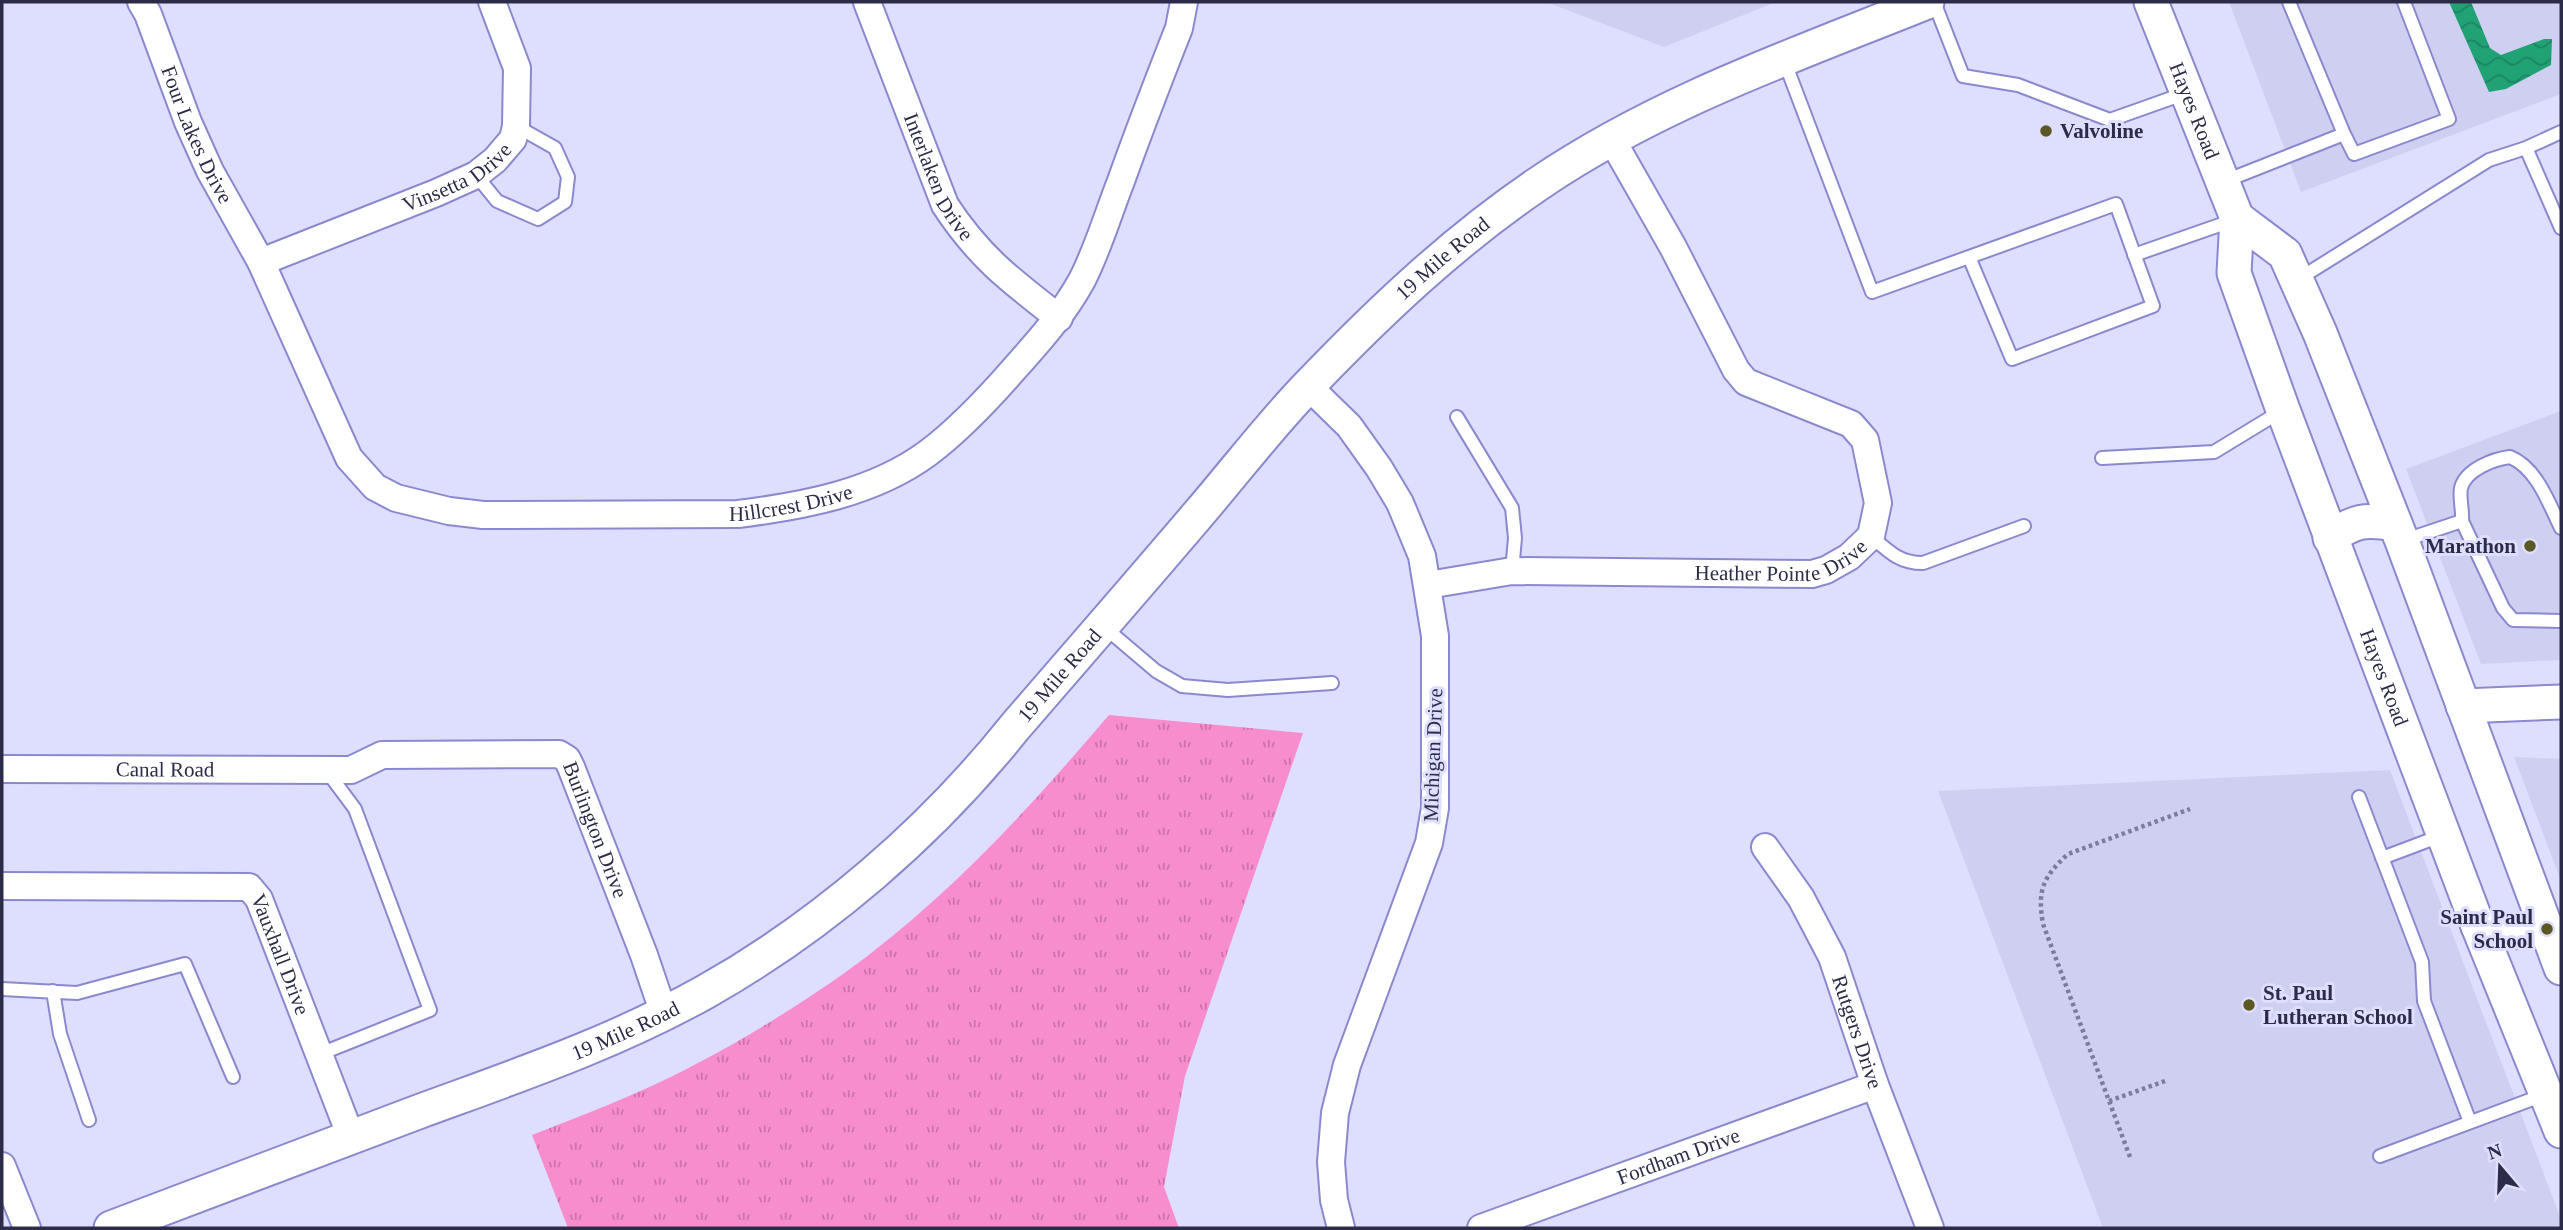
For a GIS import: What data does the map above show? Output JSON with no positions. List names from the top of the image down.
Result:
{
  "streets": {
    "street": [
      "Hayes Road",
      "Four Lakes Drive",
      "Vinsetta Drive",
      "Interlaken Drive",
      "19 Mile Road",
      "Hillcrest Drive",
      "Heather Pointe Drive",
      "Michigan Drive",
      "Canal Road",
      "Burlington Drive",
      "Vauxhall Drive",
      "Rutgers Drive",
      "Fordham Drive"
    ]
  },
  "crossings": [
    ["Four Lakes Drive", "Vinsetta Drive"],
    ["Four Lakes Drive", "Hillcrest Drive"],
    ["Vinsetta Drive", "Hillcrest Drive"],
    ["Interlaken Drive", "Hillcrest Drive"],
    ["19 Mile Road", "Heather Pointe Drive"],
    ["19 Mile Road", "Michigan Drive"],
    ["19 Mile Road", "Burlington Drive"],
    ["19 Mile Road", "Vauxhall Drive"],
    ["Heather Pointe Drive", "Michigan Drive"],
    ["Canal Road", "Burlington Drive"],
    ["Rutgers Drive", "Fordham Drive"]
  ],
  "places": [
    "Valvoline",
    "Marathon",
    "Saint Paul School",
    "St. Paul Lutheran School"
  ],
  "north": "top"
}
